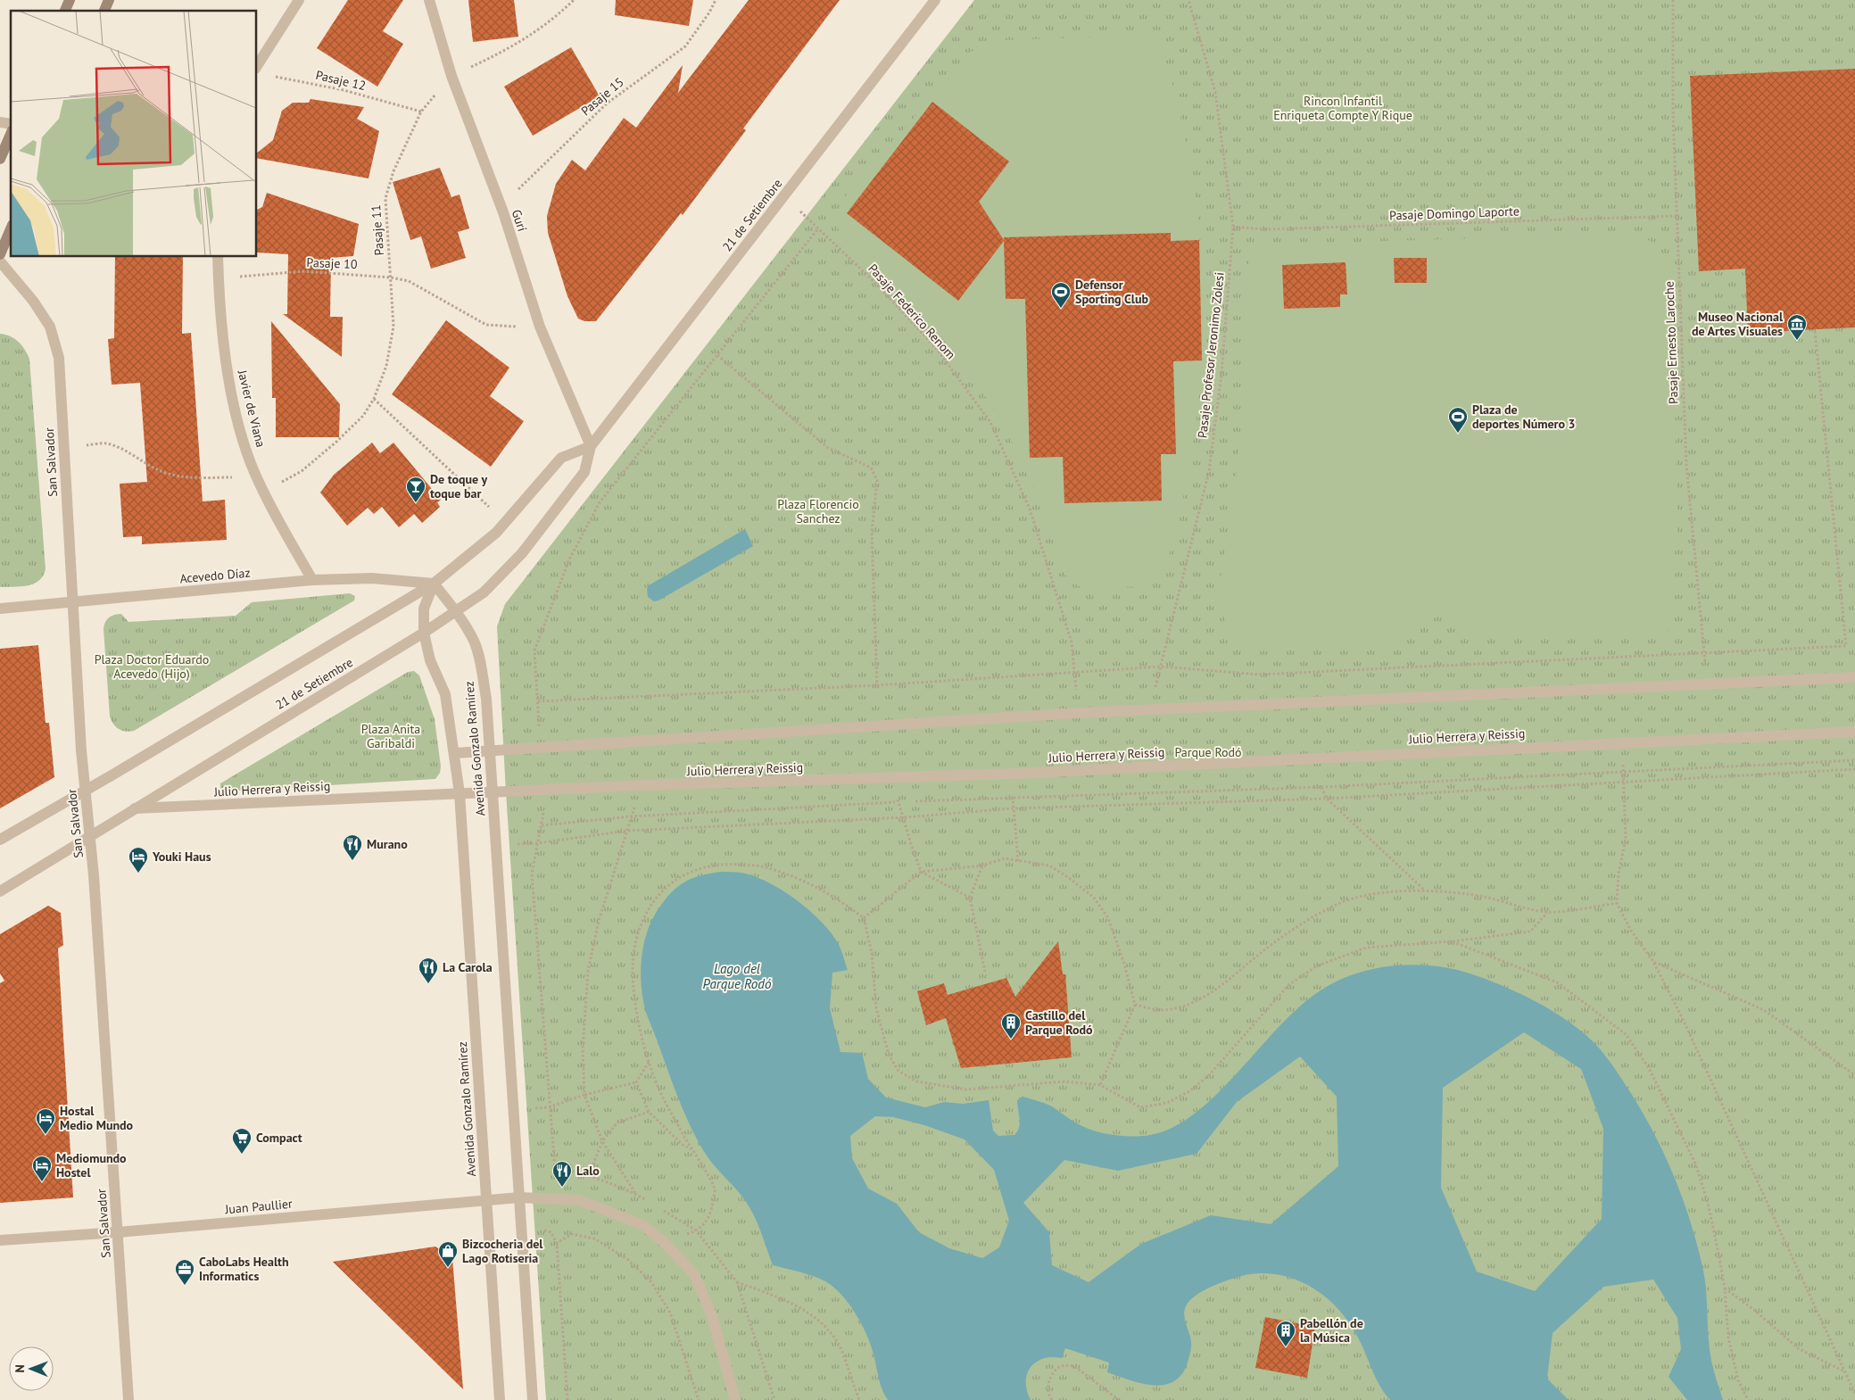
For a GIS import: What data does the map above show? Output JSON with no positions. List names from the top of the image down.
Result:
{
  "streets": {
    "street": [
      "21 de Setiembre",
      "Gurí",
      "Javier de Viana",
      "San Salvador",
      "Acevedo Díaz",
      "Julio Herrera y Reissig",
      "Avenida Gonzalo Ramírez",
      "Juan Paullier"
    ],
    "path": [
      "Pasaje 12",
      "Pasaje 15",
      "Pasaje Domingo Laporte",
      "Pasaje 11",
      "Pasaje 10",
      "Pasaje Federico Renom",
      "Pasaje Ernesto Laroche",
      "Pasaje Profesor Jeronimo Zolesi"
    ]
  },
  "crossings": [
    ["Pasaje 12", "Pasaje 11"],
    ["Pasaje 15", "Gurí"],
    ["Pasaje Domingo Laporte", "Pasaje Ernesto Laroche"],
    ["Pasaje Domingo Laporte", "Pasaje Profesor Jeronimo Zolesi"],
    ["21 de Setiembre", "Gurí"],
    ["21 de Setiembre", "Pasaje Federico Renom"],
    ["21 de Setiembre", "San Salvador"],
    ["21 de Setiembre", "Acevedo Díaz"],
    ["21 de Setiembre", "Julio Herrera y Reissig"],
    ["21 de Setiembre", "Avenida Gonzalo Ramírez"],
    ["Gurí", "Pasaje 11"],
    ["Gurí", "Pasaje 10"],
    ["Pasaje 11", "Pasaje 10"],
    ["Pasaje 11", "Javier de Viana"],
    ["Pasaje 10", "Javier de Viana"],
    ["Javier de Viana", "Acevedo Díaz"],
    ["San Salvador", "Acevedo Díaz"],
    ["San Salvador", "Juan Paullier"],
    ["Acevedo Díaz", "Avenida Gonzalo Ramírez"],
    ["Julio Herrera y Reissig", "Avenida Gonzalo Ramírez"],
    ["Avenida Gonzalo Ramírez", "Juan Paullier"]
  ],
  "water": ["Lago del Parque Rodó"],
  "parks": [
    "Rincon Infantil Enriqueta Compte Y Rique",
    "Plaza Florencio Sanchez",
    "Plaza Doctor Eduardo Acevedo (Hijo)",
    "Plaza Anita Garibaldi",
    "Parque Rodó"
  ],
  "places": {
    "sports": ["Defensor Sporting Club", "Plaza de deportes Número 3"],
    "museum": ["Museo Nacional de Artes Visuales"],
    "bar": ["De toque y toque bar"],
    "restaurant": ["Murano", "La Carola", "Lalo"],
    "hotel": ["Youki Haus", "Hostal Medio Mundo", "Mediomundo Hostel"],
    "building": ["Castillo del Parque Rodó", "Pabellón de la Música"],
    "supermarket": ["Compact"],
    "shop": ["Bizcocheria del Lago Rotiseria"],
    "office": ["CaboLabs Health Informatics"]
  },
  "north": "left"
}
